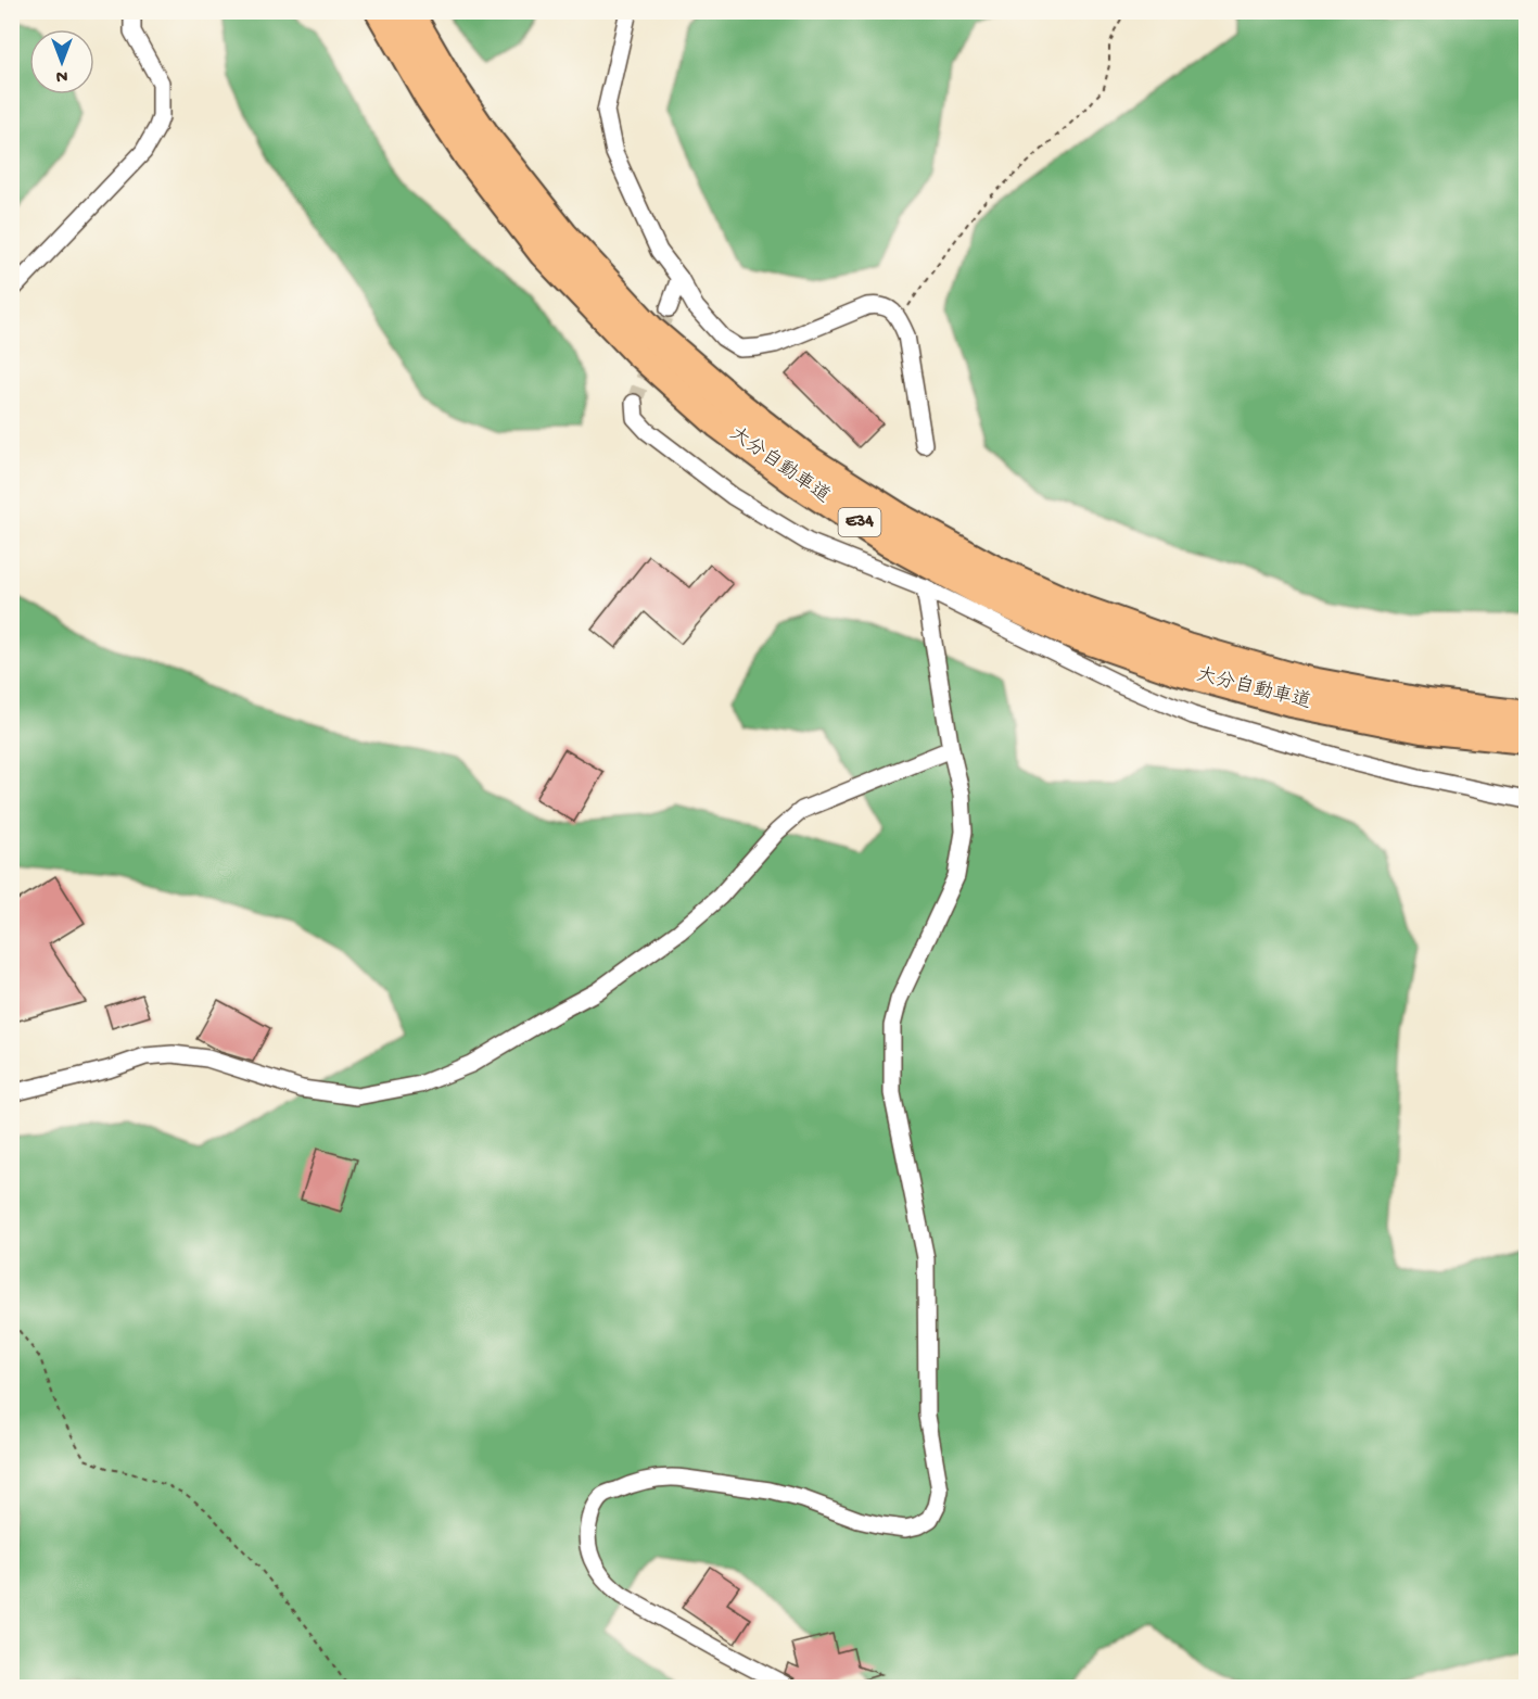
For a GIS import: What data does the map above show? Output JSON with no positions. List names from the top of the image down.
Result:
{
  "streets": {
    "highway": ["大分自動車道", "E34"]
  },
  "north": "bottom"
}
